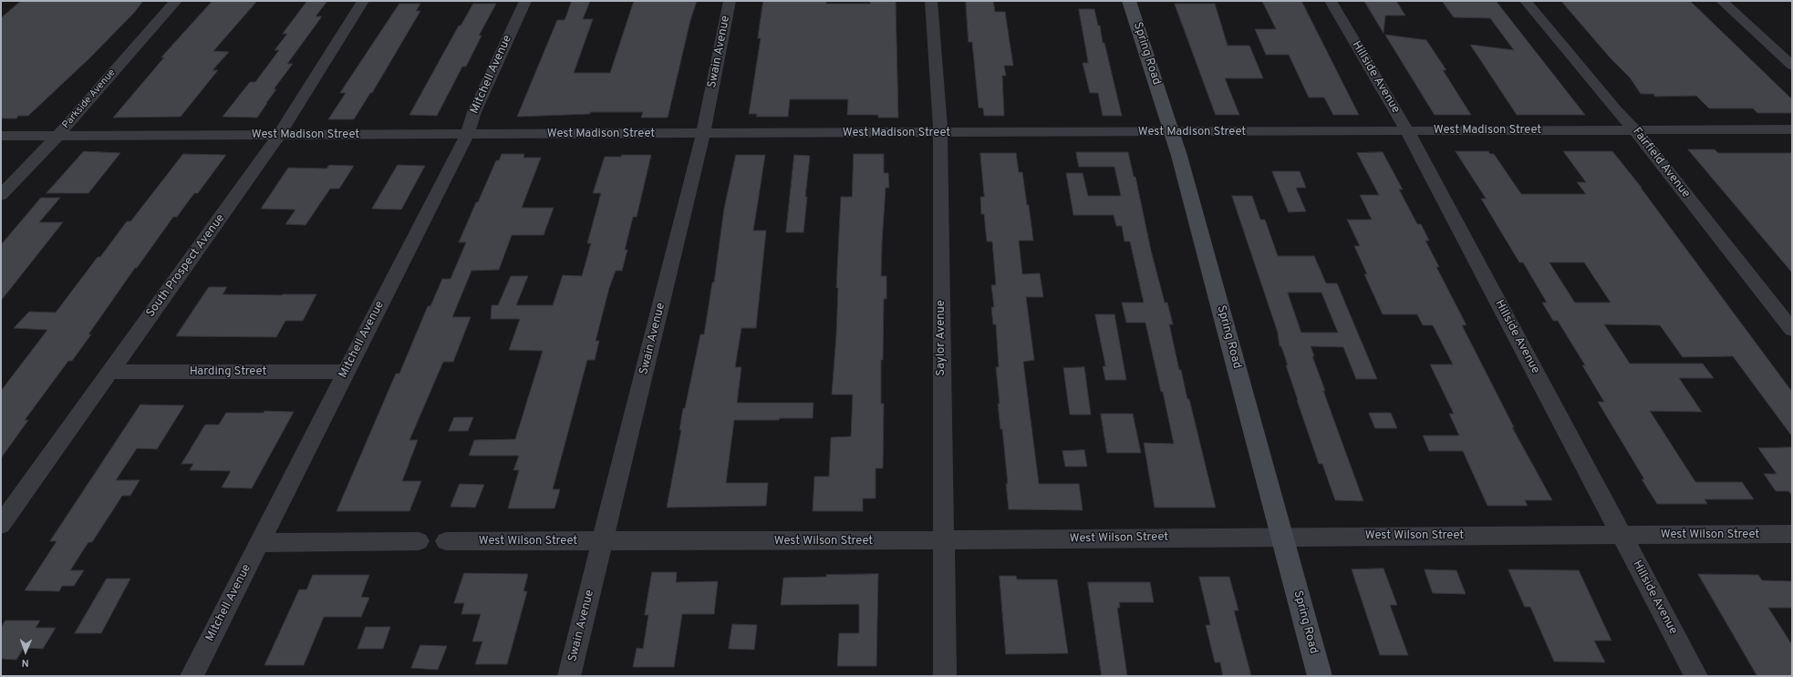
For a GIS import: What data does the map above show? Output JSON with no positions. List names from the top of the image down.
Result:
{
  "streets": {
    "street": [
      "Swain Avenue",
      "Spring Road",
      "Mitchell Avenue",
      "Hillside Avenue",
      "Parkside Avenue",
      "West Madison Street",
      "Fairfield Avenue",
      "South Prospect Avenue",
      "Saylor Avenue",
      "Harding Street",
      "West Wilson Street"
    ]
  },
  "crossings": [
    ["Swain Avenue", "West Madison Street"],
    ["Swain Avenue", "West Wilson Street"],
    ["Spring Road", "West Madison Street"],
    ["Spring Road", "West Wilson Street"],
    ["Mitchell Avenue", "West Madison Street"],
    ["Mitchell Avenue", "Harding Street"],
    ["Hillside Avenue", "West Madison Street"],
    ["Hillside Avenue", "West Wilson Street"],
    ["Parkside Avenue", "West Madison Street"],
    ["West Madison Street", "Fairfield Avenue"],
    ["West Madison Street", "South Prospect Avenue"],
    ["West Madison Street", "Saylor Avenue"],
    ["South Prospect Avenue", "Harding Street"],
    ["Saylor Avenue", "West Wilson Street"]
  ],
  "north": "bottom"
}
